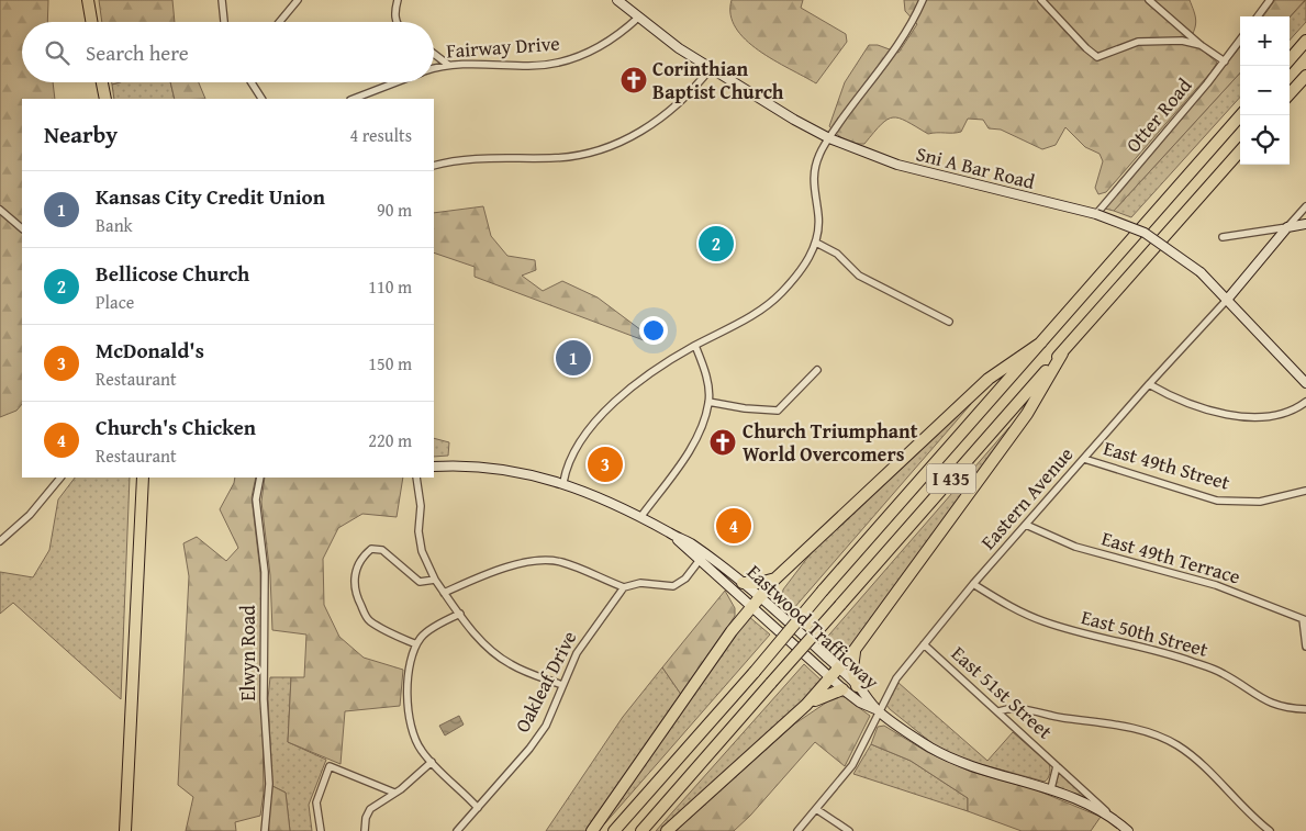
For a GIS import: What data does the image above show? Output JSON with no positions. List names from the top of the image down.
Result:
{
  "streets": {
    "highway": ["I 435"],
    "main road": [
      "Sni A Bar Road",
      "Eastern Avenue",
      "Eastwood Trafficway",
      "East 51st Street"
    ],
    "street": [
      "Fairway Drive",
      "Otter Road",
      "East 49th Street",
      "East 49th Terrace",
      "East 50th Street",
      "Elwyn Road",
      "Oakleaf Drive"
    ]
  },
  "crossings": [
    ["Fairway Drive", "Sni A Bar Road"],
    ["Otter Road", "Sni A Bar Road"],
    ["Sni A Bar Road", "Eastern Avenue"],
    ["East 49th Street", "Eastern Avenue"],
    ["Eastern Avenue", "East 49th Terrace"],
    ["Eastern Avenue", "Eastwood Trafficway"],
    ["Eastern Avenue", "East 50th Street"],
    ["Eastern Avenue", "East 51st Street"],
    ["Eastwood Trafficway", "East 51st Street"]
  ],
  "places": {
    "church": ["Corinthian Baptist Church", "Church Triumphant World Overcomers"]
  },
  "page": {
    "map_buttons": ["+", "−"],
    "search": "Search here",
    "heading": ["Nearby", "4 results"],
    "list": [
      {
        "mark": "1",
        "name": "Kansas City Credit Union",
        "note": "Bank",
        "value": "90 m"
      },
      {
        "mark": "2",
        "name": "Bellicose Church",
        "note": "Place",
        "value": "110 m"
      },
      {
        "mark": "3",
        "name": "McDonald's",
        "note": "Restaurant",
        "value": "150 m"
      },
      {
        "mark": "4",
        "name": "Church's Chicken",
        "note": "Restaurant",
        "value": "220 m"
      }
    ],
    "pins": [
      "2",
      "1",
      "3",
      "4"
    ]
  }
}
